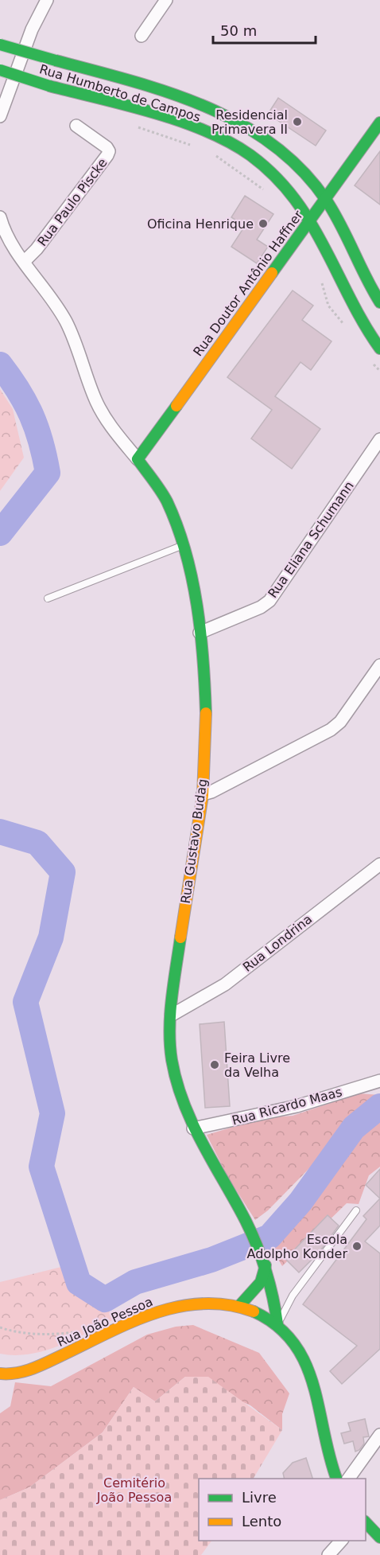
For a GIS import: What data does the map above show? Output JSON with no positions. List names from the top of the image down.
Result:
{
  "streets": {
    "main road": [
      "Rua Humberto de Campos",
      "Rua Doutor Antônio Haffner",
      "Rua Gustavo Budag",
      "Rua João Pessoa"
    ],
    "street": [
      "Rua Paulo Piscke",
      "Rua Eliana Schumann",
      "Rua Londrina",
      "Rua Ricardo Maas"
    ]
  },
  "crossings": [
    ["Rua Humberto de Campos", "Rua Doutor Antônio Haffner"],
    ["Rua Paulo Piscke", "Rua Gustavo Budag"],
    ["Rua Doutor Antônio Haffner", "Rua Gustavo Budag"],
    ["Rua Eliana Schumann", "Rua Gustavo Budag"],
    ["Rua Gustavo Budag", "Rua Londrina"],
    ["Rua Gustavo Budag", "Rua Ricardo Maas"],
    ["Rua Gustavo Budag", "Rua João Pessoa"]
  ],
  "parks": ["Cemitério João Pessoa"],
  "places": [
    "Residencial Primavera II",
    "Oficina Henrique",
    "Feira Livre da Velha",
    "Escola Adolpho Konder"
  ],
  "legend": ["Livre", "Lento"],
  "scale_bar": "50 m"
}
